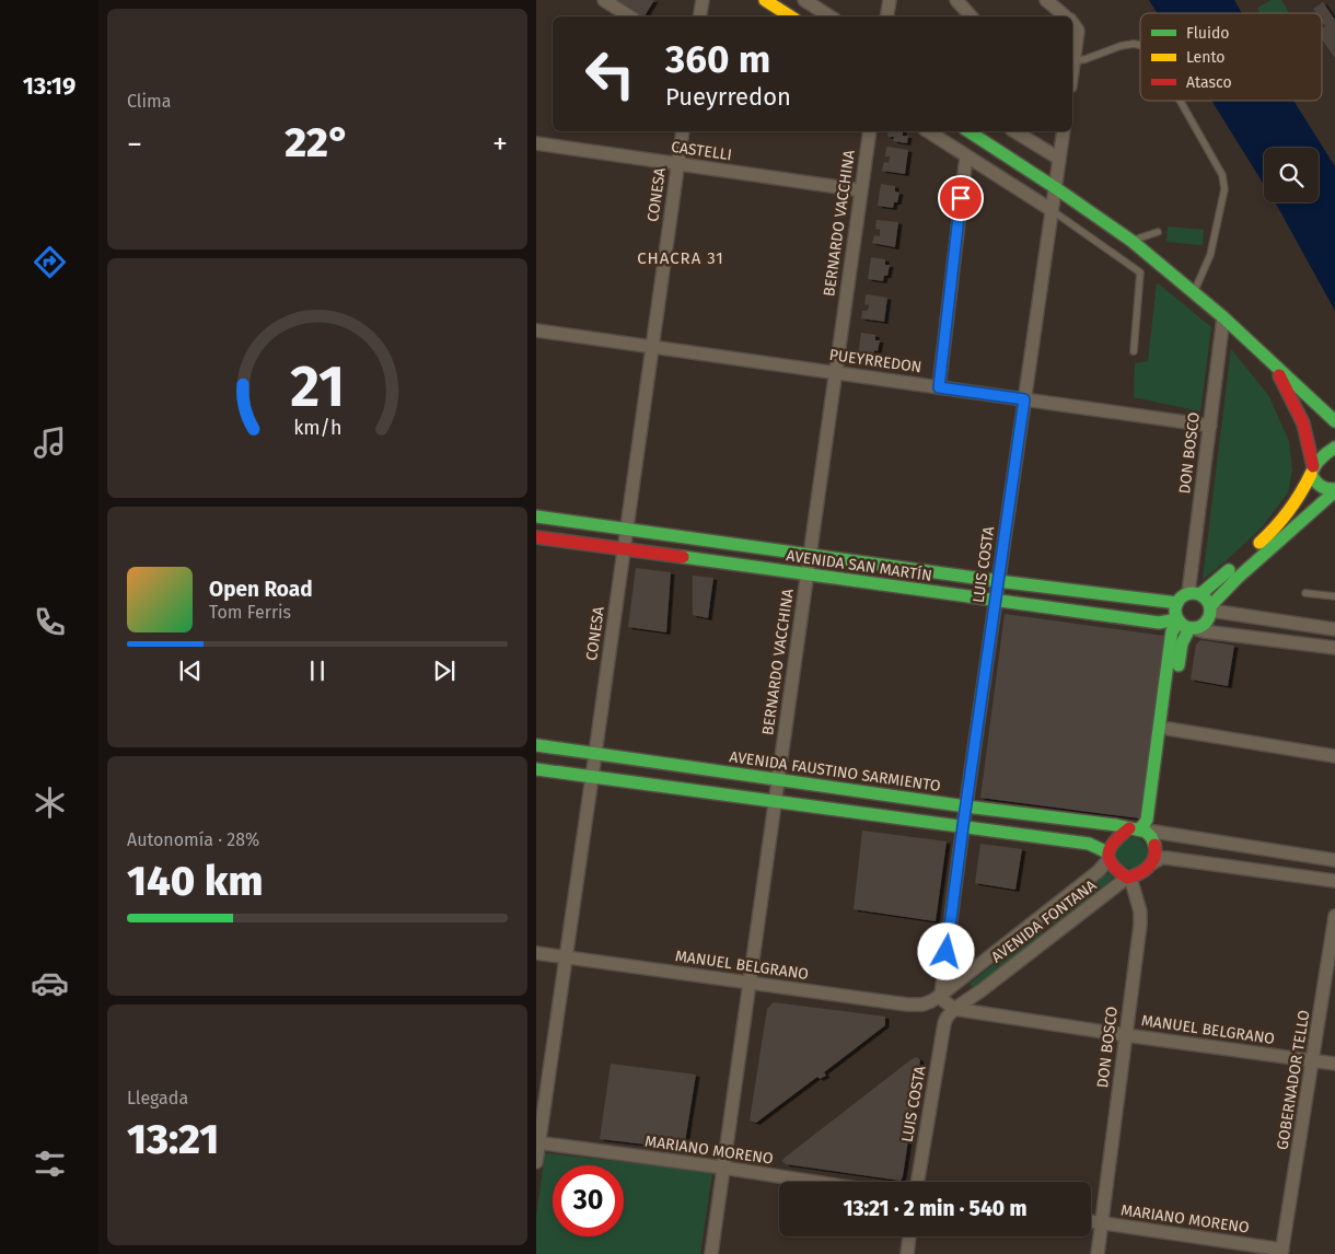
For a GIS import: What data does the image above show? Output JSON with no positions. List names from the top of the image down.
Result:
{
  "streets": {
    "main road": ["AVENIDA SAN MARTÍN", "AVENIDA FAUSTINO SARMIENTO"],
    "street": [
      "CASTELLI",
      "CONESA",
      "BERNARDO VACCHINA",
      "PUEYRREDON",
      "DON BOSCO",
      "LUIS COSTA",
      "AVENIDA FONTANA",
      "MANUEL BELGRANO",
      "GOBERNADOR TELLO",
      "MARIANO MORENO"
    ]
  },
  "crossings": [
    ["CASTELLI", "CONESA"],
    ["CASTELLI", "BERNARDO VACCHINA"],
    ["CONESA", "PUEYRREDON"],
    ["CONESA", "AVENIDA SAN MARTÍN"],
    ["CONESA", "AVENIDA FAUSTINO SARMIENTO"],
    ["CONESA", "MANUEL BELGRANO"],
    ["CONESA", "MARIANO MORENO"],
    ["BERNARDO VACCHINA", "PUEYRREDON"],
    ["BERNARDO VACCHINA", "AVENIDA SAN MARTÍN"],
    ["BERNARDO VACCHINA", "AVENIDA FAUSTINO SARMIENTO"],
    ["BERNARDO VACCHINA", "MANUEL BELGRANO"],
    ["BERNARDO VACCHINA", "MARIANO MORENO"],
    ["PUEYRREDON", "DON BOSCO"],
    ["PUEYRREDON", "LUIS COSTA"],
    ["DON BOSCO", "AVENIDA SAN MARTÍN"],
    ["DON BOSCO", "AVENIDA FAUSTINO SARMIENTO"],
    ["DON BOSCO", "AVENIDA FONTANA"],
    ["DON BOSCO", "MANUEL BELGRANO"],
    ["DON BOSCO", "MARIANO MORENO"],
    ["LUIS COSTA", "AVENIDA SAN MARTÍN"],
    ["LUIS COSTA", "AVENIDA FAUSTINO SARMIENTO"],
    ["LUIS COSTA", "AVENIDA FONTANA"],
    ["LUIS COSTA", "MANUEL BELGRANO"],
    ["AVENIDA FAUSTINO SARMIENTO", "AVENIDA FONTANA"],
    ["AVENIDA FONTANA", "MANUEL BELGRANO"],
    ["MANUEL BELGRANO", "GOBERNADOR TELLO"],
    ["GOBERNADOR TELLO", "MARIANO MORENO"]
  ],
  "districts": ["CHACRA 31"],
  "legend": ["Fluido", "Lento", "Atasco"],
  "page": {
    "tabs": "13:19",
    "tile": [
      "Clima",
      ["Autonomía · 28%", "140 km"],
      ["Llegada", "13:21"]
    ],
    "turn": ["360 m", "Pueyrredon"],
    "heat": ["−", "22°", "+"],
    "song": ["Open Road", "Tom Ferris"],
    "limit": "30",
    "trip": "13:21 · 2 min · 540 m",
    "gauge": ["21", "km/h"]
  }
}
